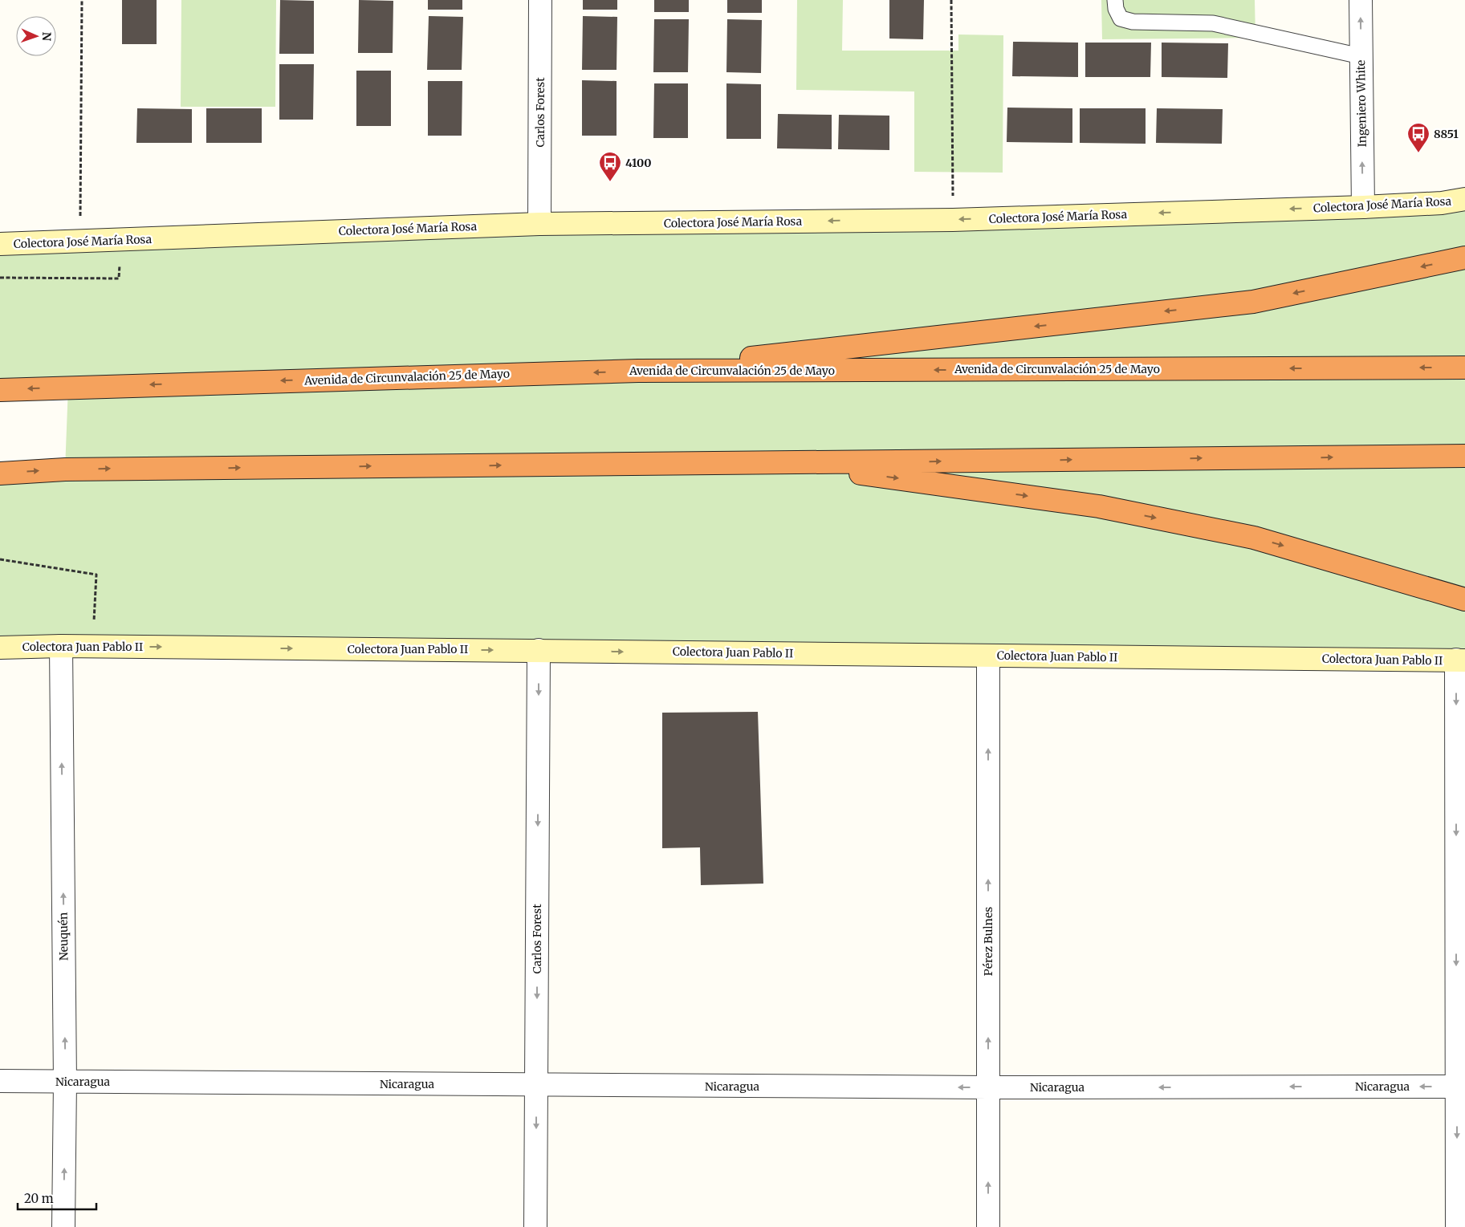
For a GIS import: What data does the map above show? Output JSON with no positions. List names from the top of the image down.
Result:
{
  "streets": {
    "highway": ["Avenida de Circunvalación 25 de Mayo"],
    "main road": ["Colectora José María Rosa", "Colectora Juan Pablo II"],
    "street": [
      "Ingeniero White",
      "Carlos Forest",
      "Neuquén",
      "Pérez Bulnes",
      "Nicaragua"
    ]
  },
  "crossings": [
    ["Ingeniero White", "Colectora José María Rosa"],
    ["Carlos Forest", "Colectora José María Rosa"],
    ["Carlos Forest", "Colectora Juan Pablo II"],
    ["Carlos Forest", "Nicaragua"],
    ["Colectora Juan Pablo II", "Neuquén"],
    ["Colectora Juan Pablo II", "Pérez Bulnes"],
    ["Neuquén", "Nicaragua"],
    ["Pérez Bulnes", "Nicaragua"]
  ],
  "one_way": [
    "Ingeniero White",
    "Carlos Forest",
    "Colectora José María Rosa",
    "Colectora Juan Pablo II",
    "Neuquén",
    "Pérez Bulnes",
    "Nicaragua"
  ],
  "places": {
    "bus stop": ["8851", "4100"]
  },
  "scale_bar": "20 m",
  "north": "right"
}
